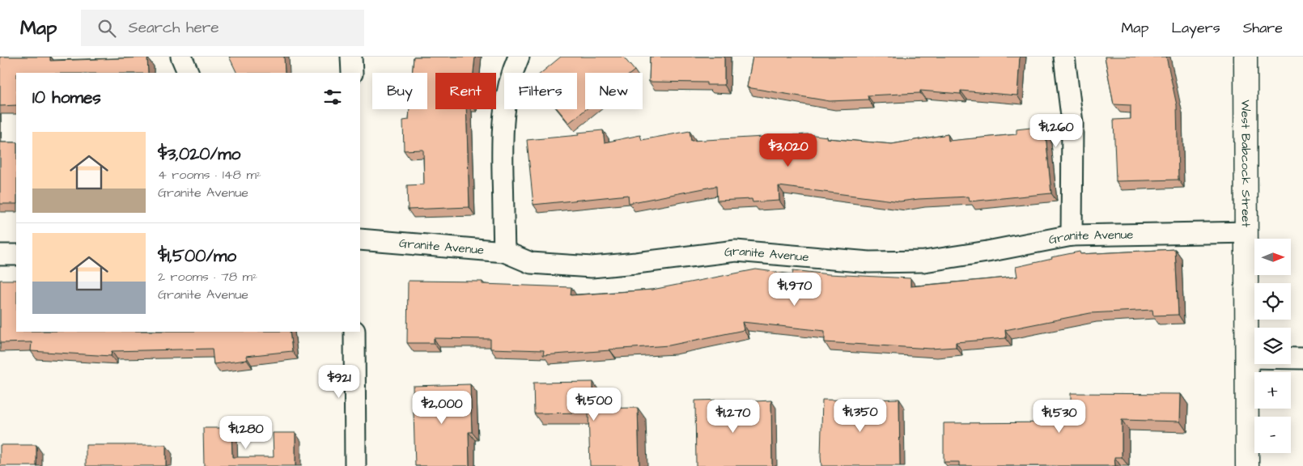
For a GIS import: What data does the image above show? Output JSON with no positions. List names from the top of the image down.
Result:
{
  "streets": {
    "street": ["West Babcock Street", "Granite Avenue"]
  },
  "crossings": [
    ["West Babcock Street", "Granite Avenue"]
  ],
  "north": "right",
  "page": {
    "header": "Map",
    "search": "Search here",
    "nav": ["Map", "Layers", "Share"],
    "chip": [
      "Buy",
      "Rent",
      "Filters",
      "New"
    ],
    "heading": "10 homes",
    "price": [
      "$1,260",
      "$3,020",
      "$1,970",
      "$921",
      "$1,500",
      "$2,000",
      "$1,350",
      "$1,270",
      "$1,530",
      "$1,280"
    ],
    "list": [
      {
        "name": "$3,020/mo",
        "note": "4 rooms · 148 m² · Granite Avenue"
      },
      {
        "name": "$1,500/mo",
        "note": "2 rooms · 78 m² · Granite Avenue"
      }
    ],
    "map_buttons": ["+", "−"]
  }
}
